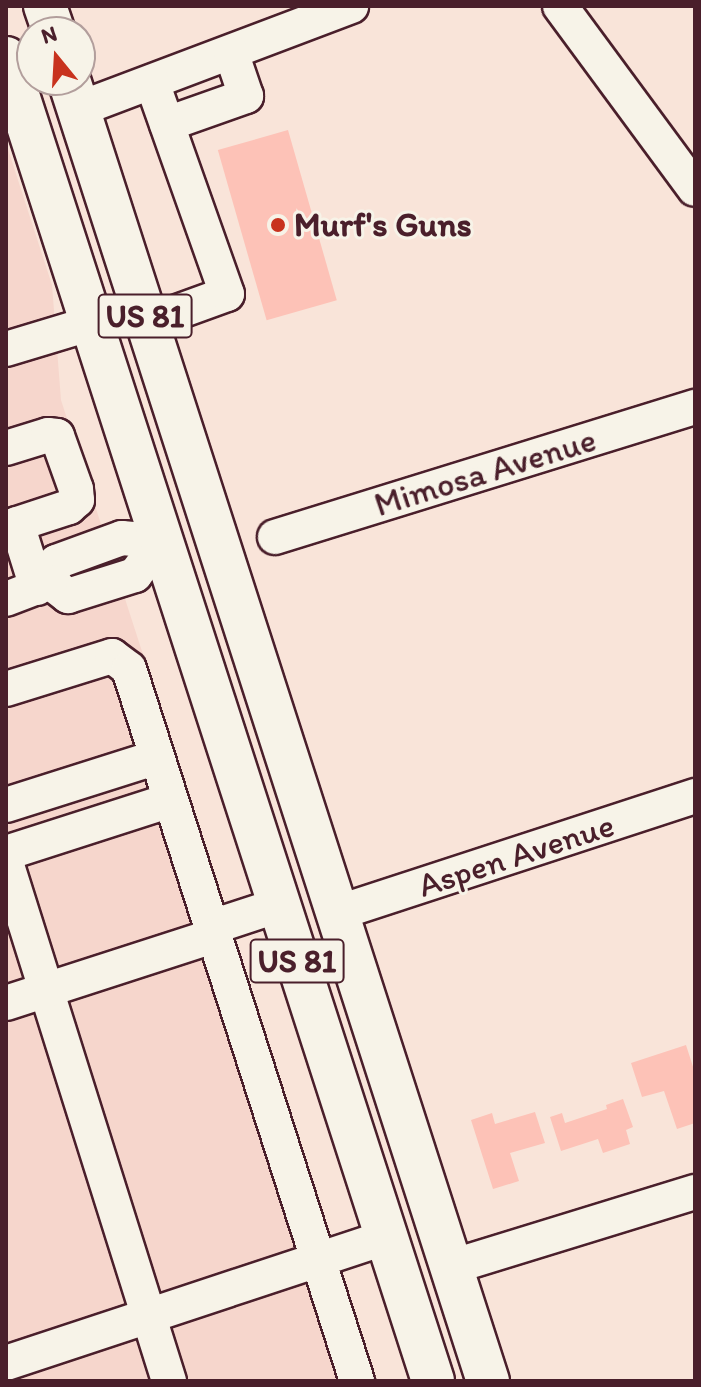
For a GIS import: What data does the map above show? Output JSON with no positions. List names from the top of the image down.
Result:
{
  "streets": {
    "main road": ["US 81"],
    "street": ["Mimosa Avenue", "Aspen Avenue"]
  },
  "crossings": [
    ["US 81", "Aspen Avenue"]
  ],
  "places": ["Murf's Guns"],
  "north": "top"
}
